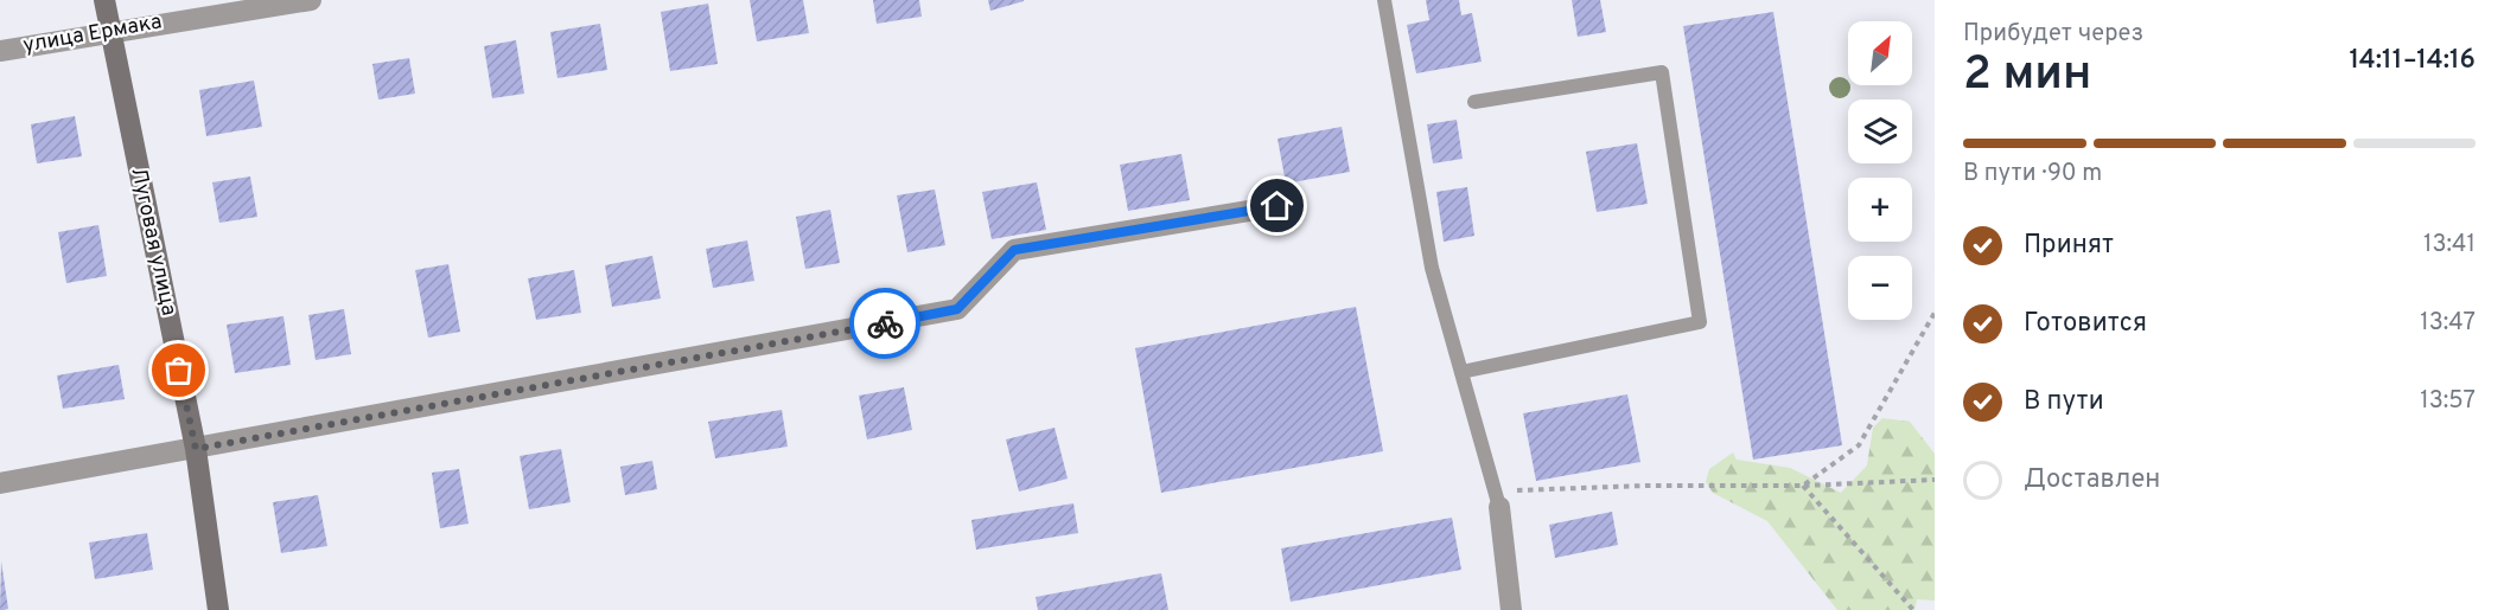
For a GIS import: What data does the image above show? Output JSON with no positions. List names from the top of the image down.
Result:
{
  "streets": {
    "street": ["улица Ермака", "Луговая улица"]
  },
  "crossings": [
    ["улица Ермака", "Луговая улица"]
  ],
  "north": "top right",
  "page": {
    "heading": ["2 мин", "Прибудет через", "14:11–14:16"],
    "map_buttons": ["+", "−"],
    "bar": "В пути · 90 m",
    "list": [
      ["Принят", "13:41"],
      ["Готовится", "13:47"],
      ["В пути", "13:57"],
      "Доставлен"
    ]
  }
}
